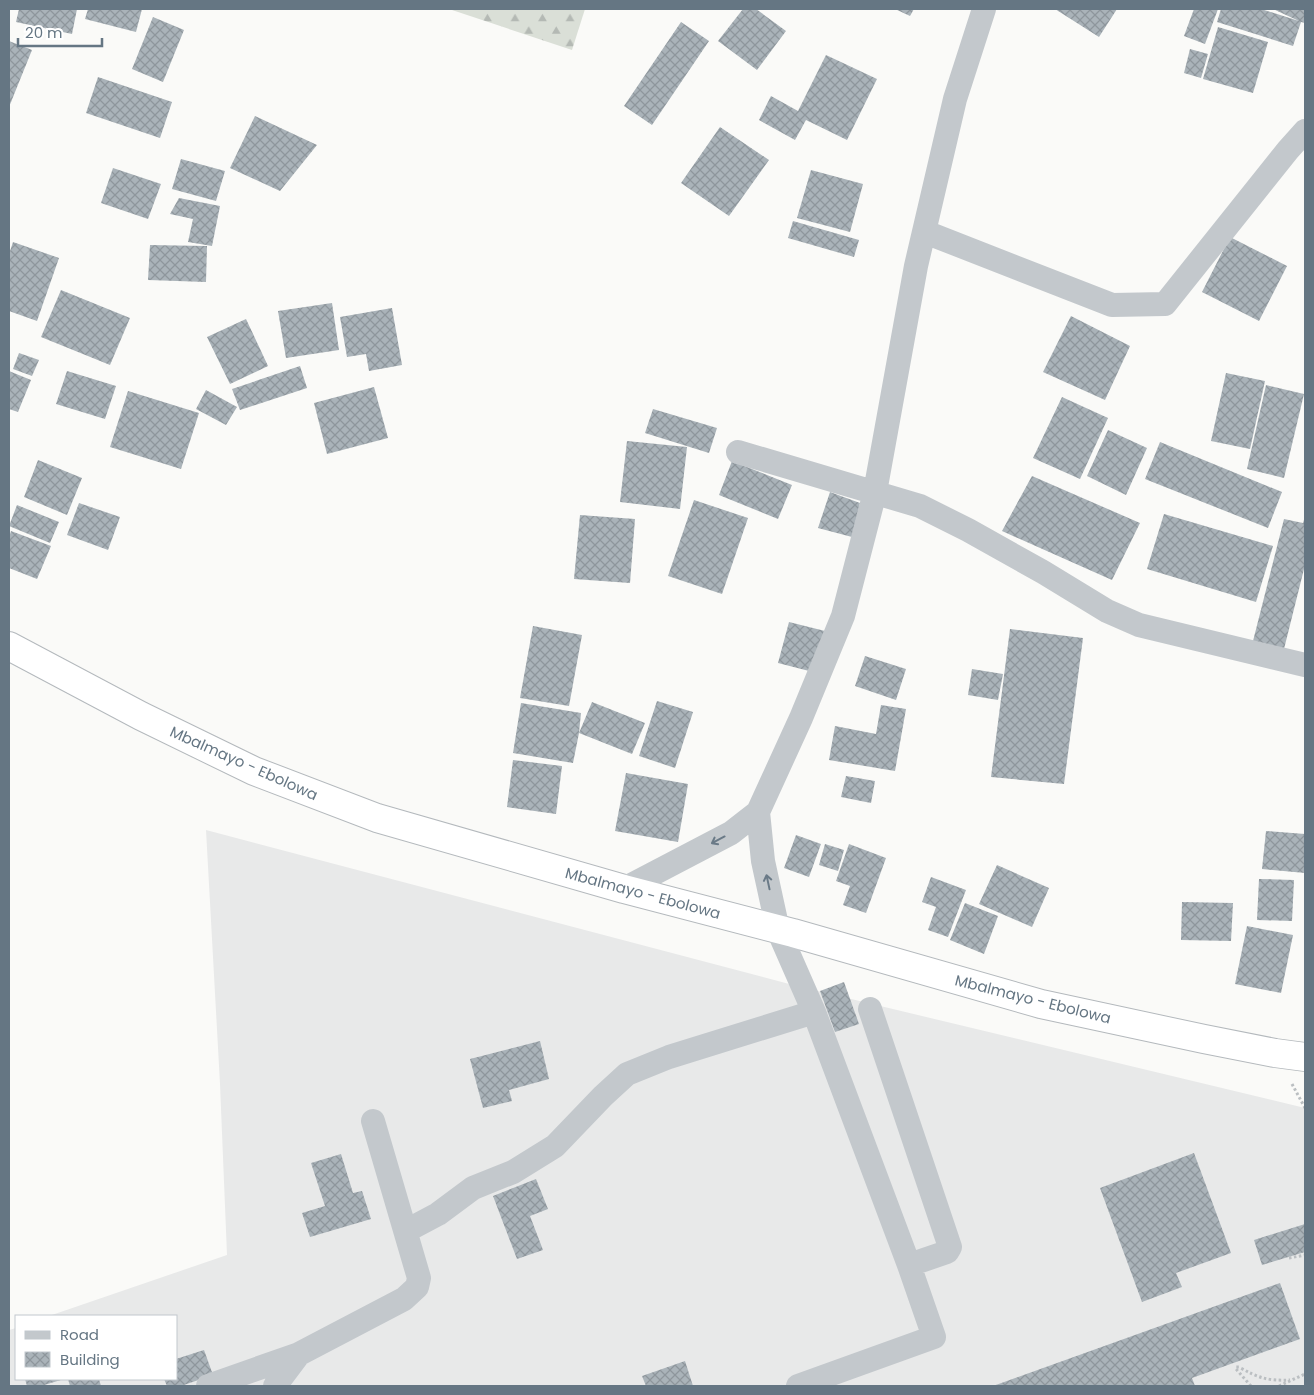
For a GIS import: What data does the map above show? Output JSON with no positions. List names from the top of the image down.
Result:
{
  "streets": {
    "highway": ["Mbalmayo - Ebolowa"]
  },
  "legend": ["Road", "Building"],
  "scale_bar": "20 m"
}
